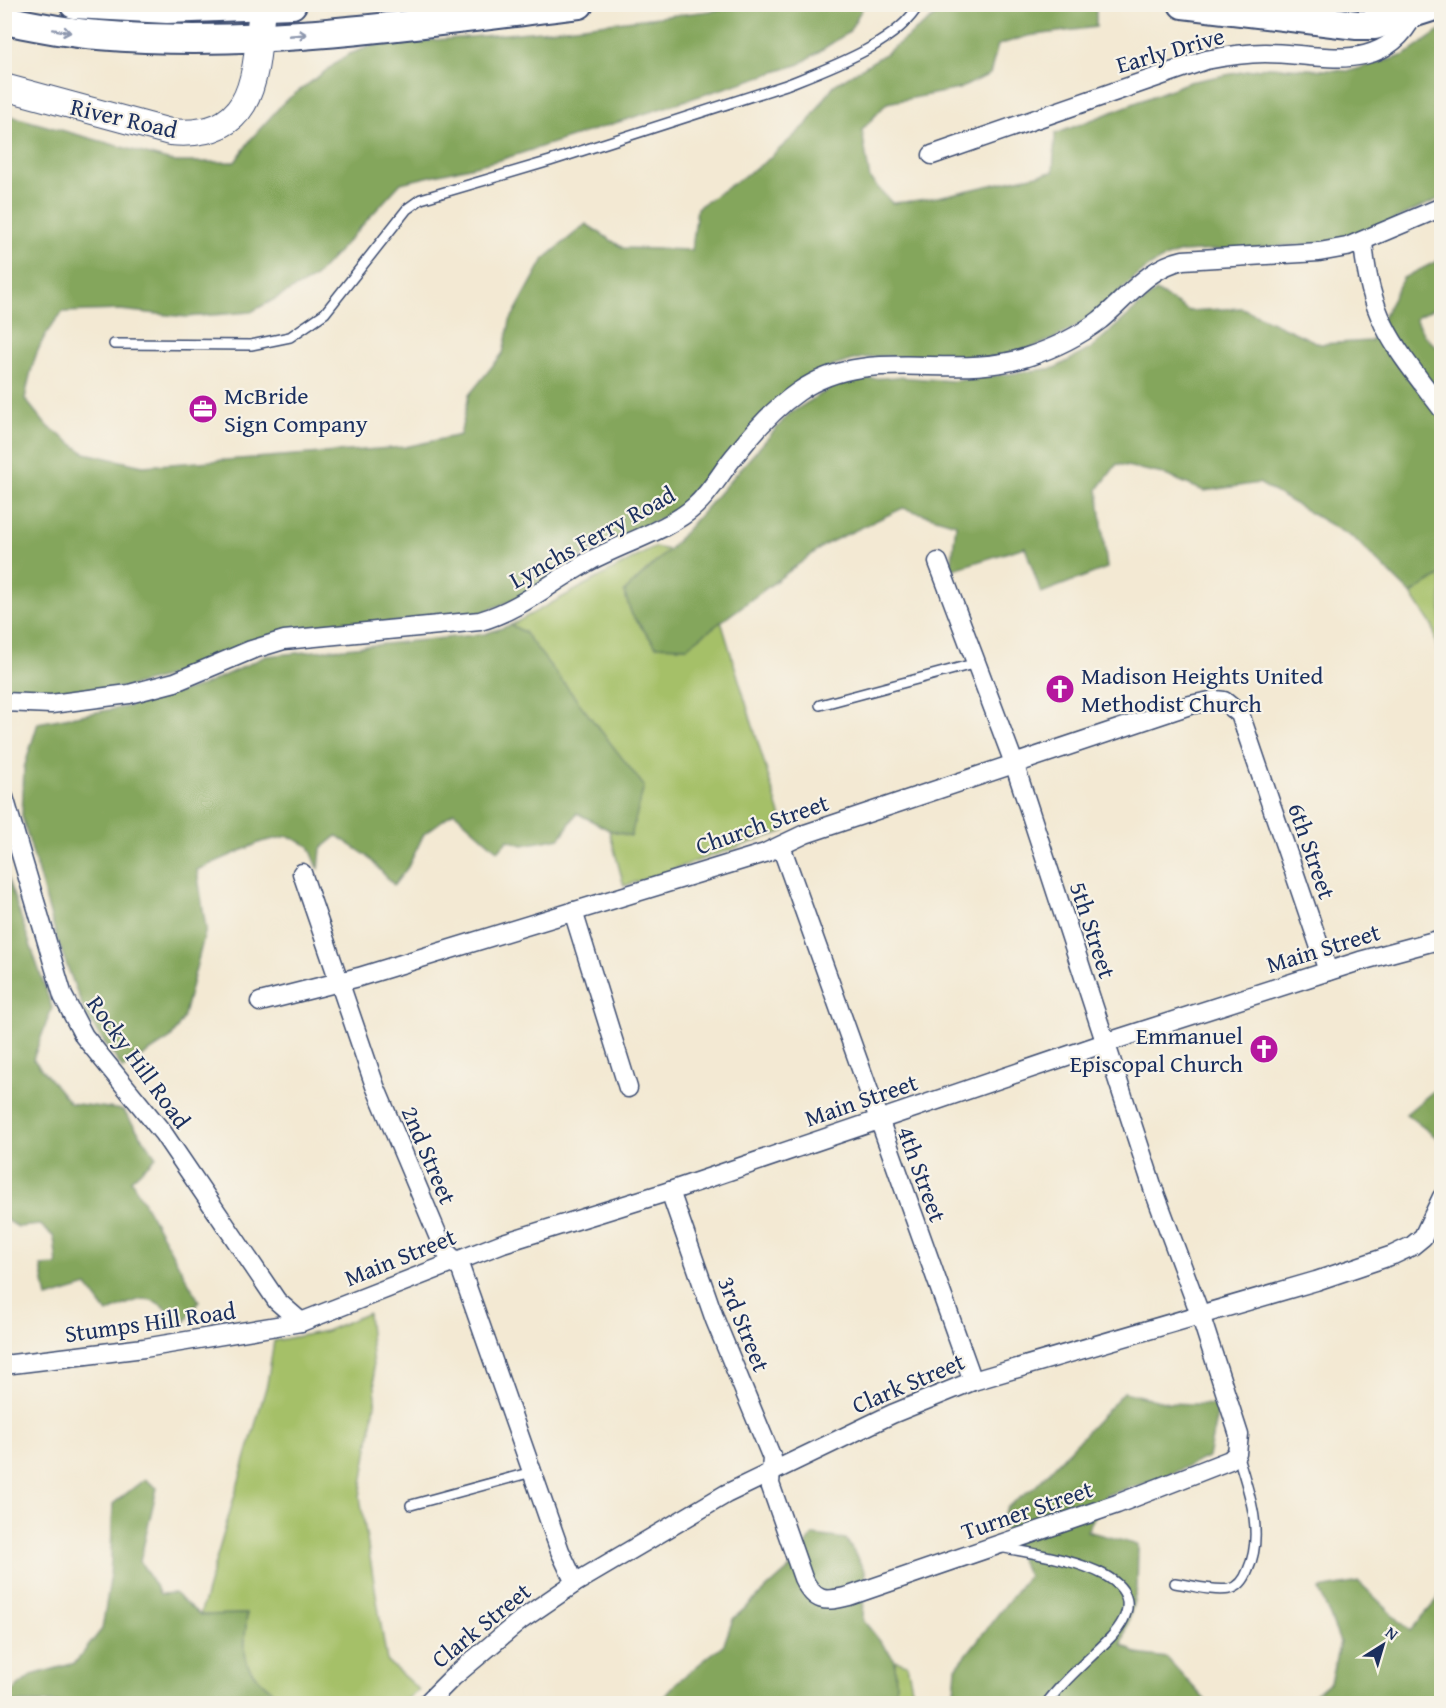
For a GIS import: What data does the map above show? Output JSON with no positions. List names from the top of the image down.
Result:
{
  "streets": {
    "street": [
      "Early Drive",
      "River Road",
      "Lynchs Ferry Road",
      "Church Street",
      "6th Street",
      "5th Street",
      "Main Street",
      "Rocky Hill Road",
      "2nd Street",
      "4th Street",
      "Stumps Hill Road",
      "3rd Street",
      "Clark Street",
      "Turner Street"
    ]
  },
  "crossings": [
    ["Church Street", "6th Street"],
    ["Church Street", "5th Street"],
    ["Church Street", "2nd Street"],
    ["Church Street", "4th Street"],
    ["6th Street", "Main Street"],
    ["5th Street", "Main Street"],
    ["5th Street", "Clark Street"],
    ["Main Street", "Rocky Hill Road"],
    ["Main Street", "2nd Street"],
    ["Main Street", "4th Street"],
    ["Main Street", "Stumps Hill Road"],
    ["Main Street", "3rd Street"],
    ["Rocky Hill Road", "Stumps Hill Road"],
    ["2nd Street", "Clark Street"],
    ["4th Street", "Clark Street"],
    ["3rd Street", "Clark Street"],
    ["3rd Street", "Turner Street"],
    ["Clark Street", "Turner Street"]
  ],
  "places": {
    "office": ["McBride Sign Company"],
    "church": ["Madison Heights United Methodist Church", "Emmanuel Episcopal Church"]
  },
  "north": "top right"
}
